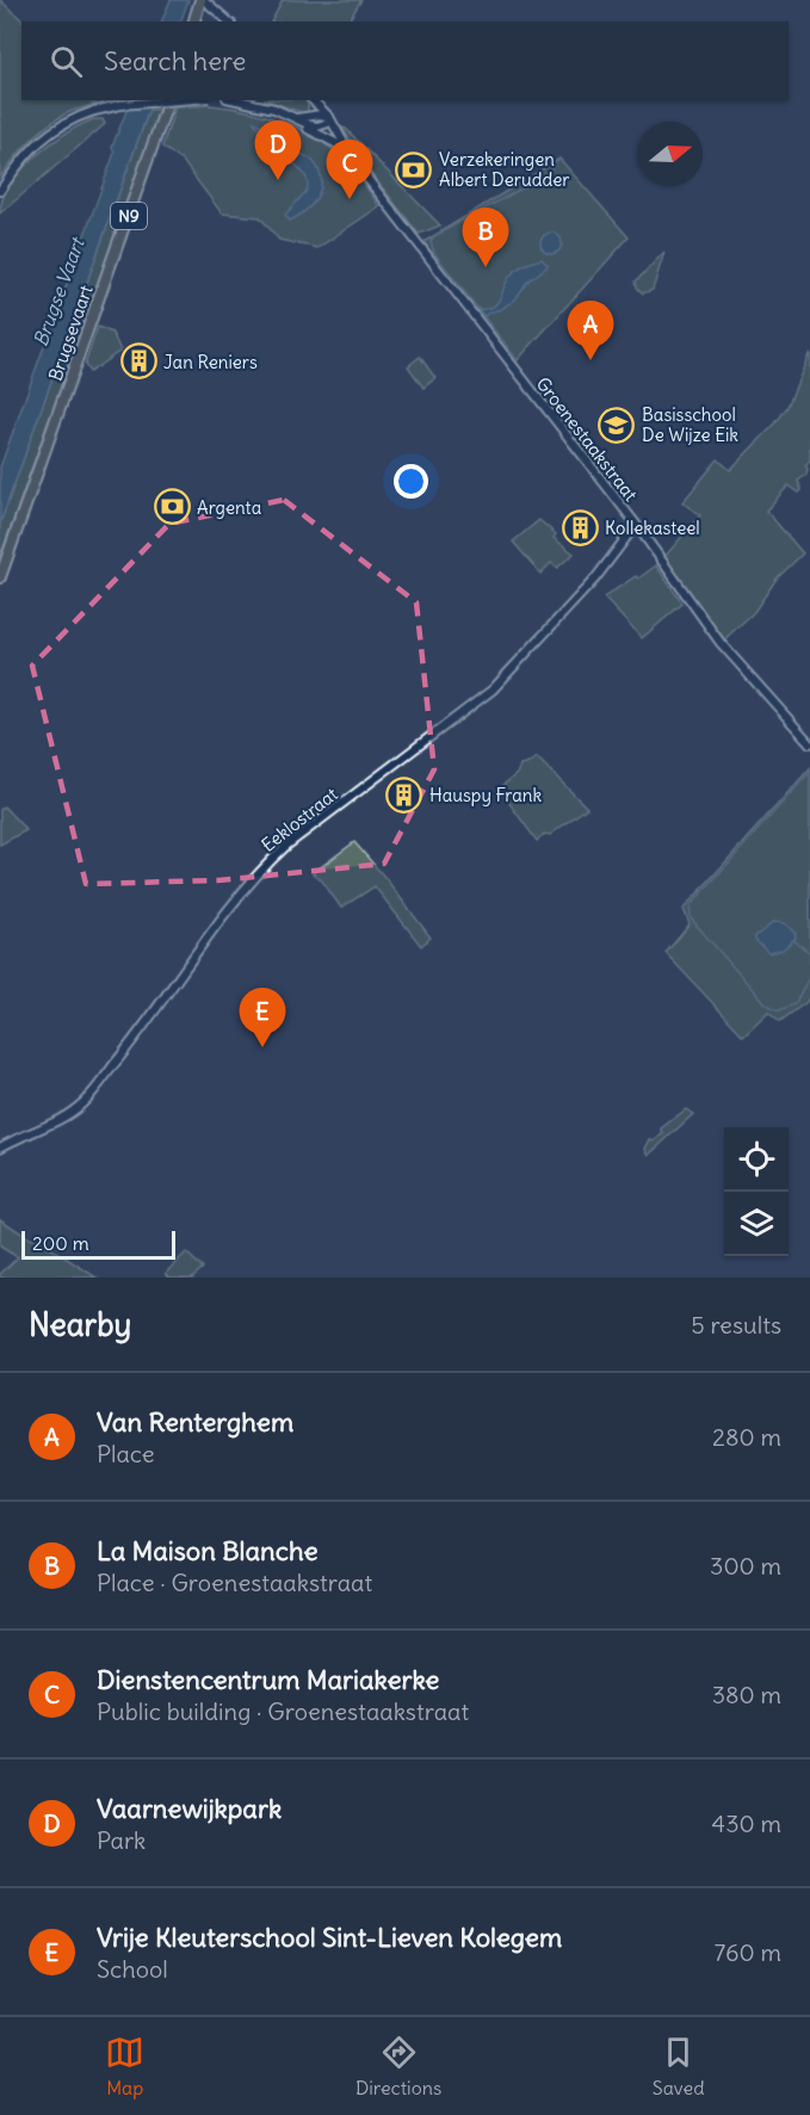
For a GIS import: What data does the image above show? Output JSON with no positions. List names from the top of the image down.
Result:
{
  "streets": {
    "main road": ["N9", "Brugsevaart"],
    "street": ["Groenestaakstraat", "Eeklostraat"]
  },
  "crossings": [
    ["Groenestaakstraat", "Eeklostraat"]
  ],
  "water": ["Brugse Vaart"],
  "places": {
    "bank": ["Verzekeringen Albert Derudder", "Argenta"],
    "building": ["Jan Reniers", "Kollekasteel", "Hauspy Frank"],
    "school or university": ["Basisschool De Wijze Eik"]
  },
  "scale_bar": "200 m",
  "north": "right",
  "page": {
    "search": "Search here",
    "pins": [
      "D",
      "C",
      "B",
      "A",
      "E"
    ],
    "scale": "200 m",
    "heading": ["Nearby", "5 results"],
    "list": [
      {
        "mark": "A",
        "name": "Van Renterghem",
        "note": "Place",
        "value": "280 m"
      },
      {
        "mark": "B",
        "name": "La Maison Blanche",
        "note": "Place · Groenestaakstraat",
        "value": "300 m"
      },
      {
        "mark": "C",
        "name": "Dienstencentrum Mariakerke",
        "note": "Public building · Groenestaakstraat",
        "value": "380 m"
      },
      {
        "mark": "D",
        "name": "Vaarnewijkpark",
        "note": "Park",
        "value": "430 m"
      },
      {
        "mark": "E",
        "name": "Vrije Kleuterschool Sint-Lieven Kolegem",
        "note": "School",
        "value": "760 m"
      }
    ],
    "nav": ["Map", "Directions", "Saved"]
  }
}
